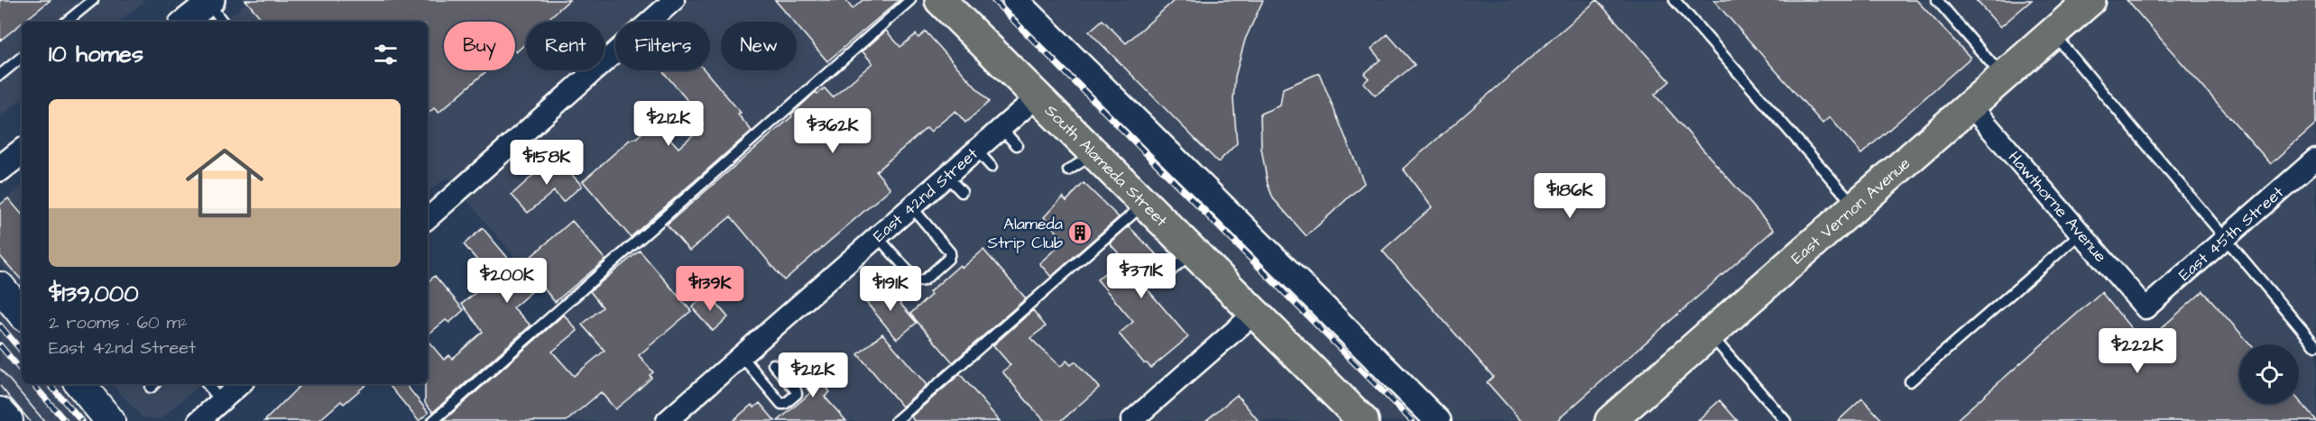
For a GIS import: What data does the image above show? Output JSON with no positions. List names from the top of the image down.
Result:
{
  "streets": {
    "main road": ["South Alameda Street", "East Vernon Avenue"],
    "street": ["East 42nd Street", "Hawthorne Avenue", "East 45th Street"]
  },
  "crossings": [
    ["South Alameda Street", "East 42nd Street"],
    ["Hawthorne Avenue", "East Vernon Avenue"],
    ["Hawthorne Avenue", "East 45th Street"]
  ],
  "places": {
    "building": ["Alameda Strip Club"]
  },
  "page": {
    "chip": [
      "Buy",
      "Rent",
      "Filters",
      "New"
    ],
    "heading": "10 homes",
    "list": [
      {
        "name": "$139,000",
        "note": "2 rooms · 60 m² · East 42nd Street"
      }
    ],
    "price": [
      "$212K",
      "$362K",
      "$158K",
      "$186K",
      "$371K",
      "$200K",
      "$139K",
      "$191K",
      "$222K",
      "$212K"
    ]
  }
}
